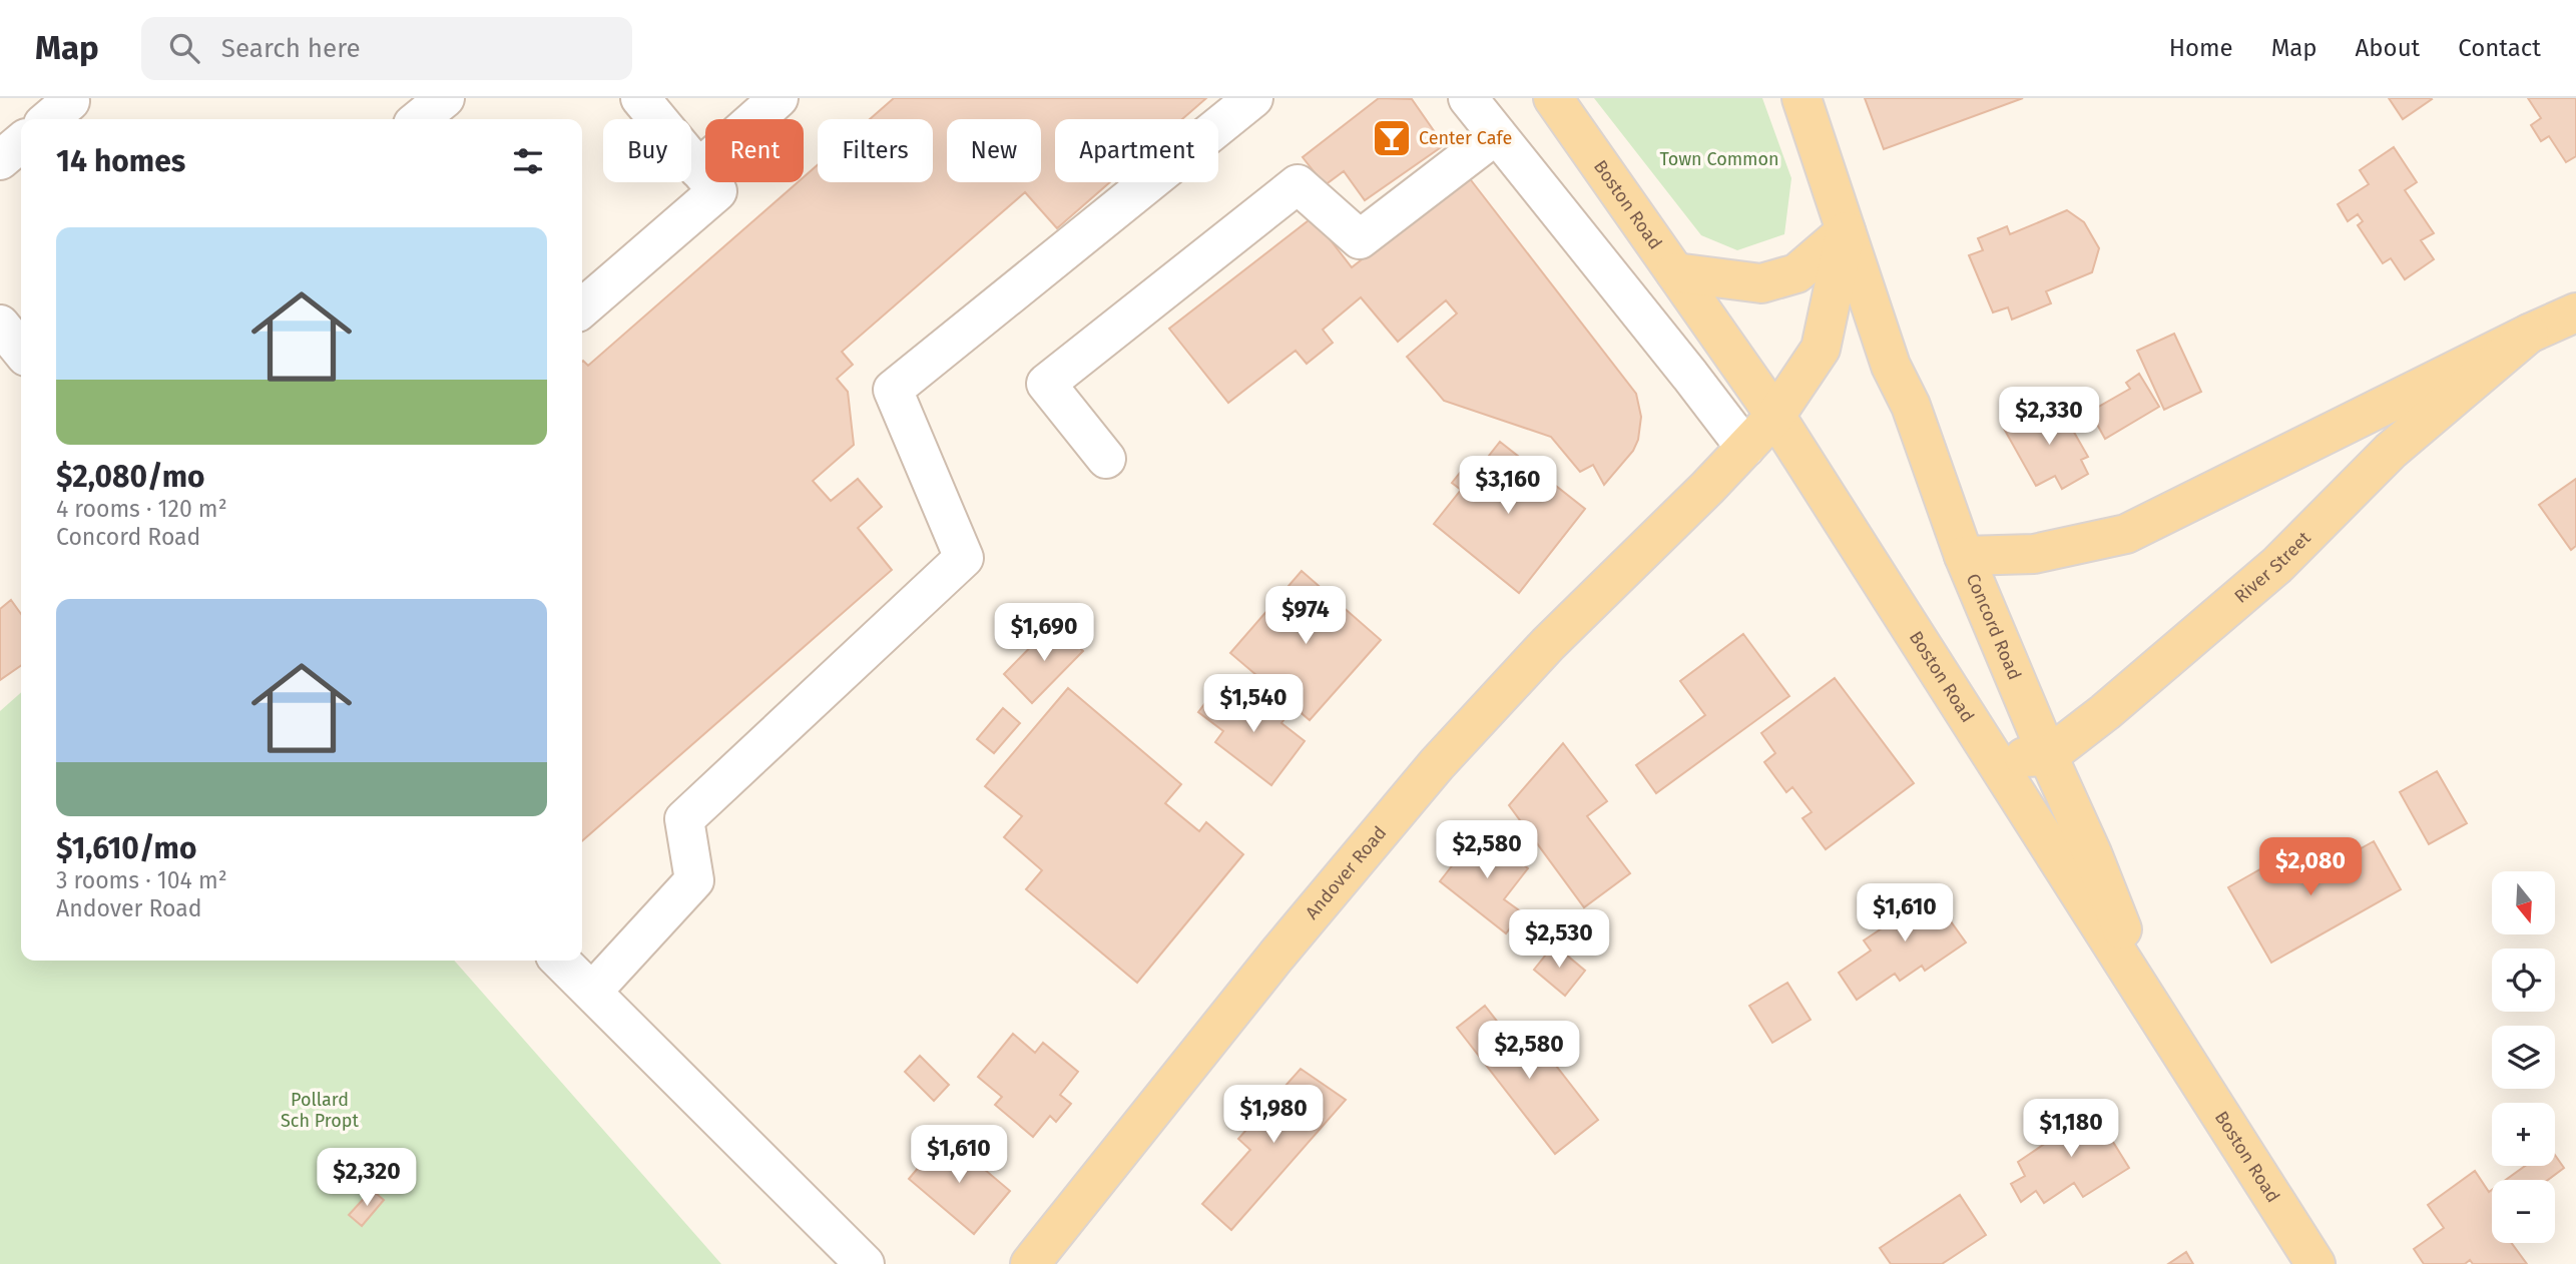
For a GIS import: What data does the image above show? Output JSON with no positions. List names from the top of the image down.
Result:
{
  "streets": {
    "main road": [
      "Boston Road",
      "River Street",
      "Concord Road",
      "Andover Road"
    ]
  },
  "crossings": [
    ["Boston Road", "Concord Road"],
    ["Boston Road", "Andover Road"],
    ["River Street", "Concord Road"]
  ],
  "parks": ["Town Common", "Pollard Sch Propt"],
  "places": {
    "bar": ["Center Cafe"]
  },
  "north": "bottom",
  "page": {
    "header": "Map",
    "search": "Search here",
    "nav": [
      "Home",
      "Map",
      "About",
      "Contact"
    ],
    "chip": [
      "Buy",
      "Rent",
      "Filters",
      "New",
      "Apartment"
    ],
    "heading": "14 homes",
    "list": [
      {
        "name": "$2,080/mo",
        "note": "4 rooms · 120 m² · Concord Road"
      },
      {
        "name": "$1,610/mo",
        "note": "3 rooms · 104 m² · Andover Road"
      }
    ],
    "price": [
      "$2,330",
      "$3,160",
      "$974",
      "$1,690",
      "$1,540",
      "$2,580",
      "$2,080",
      "$1,610",
      "$2,530",
      "$2,580",
      "$1,980",
      "$1,180",
      "$1,610",
      "$2,320"
    ],
    "map_buttons": ["+", "−"]
  }
}
